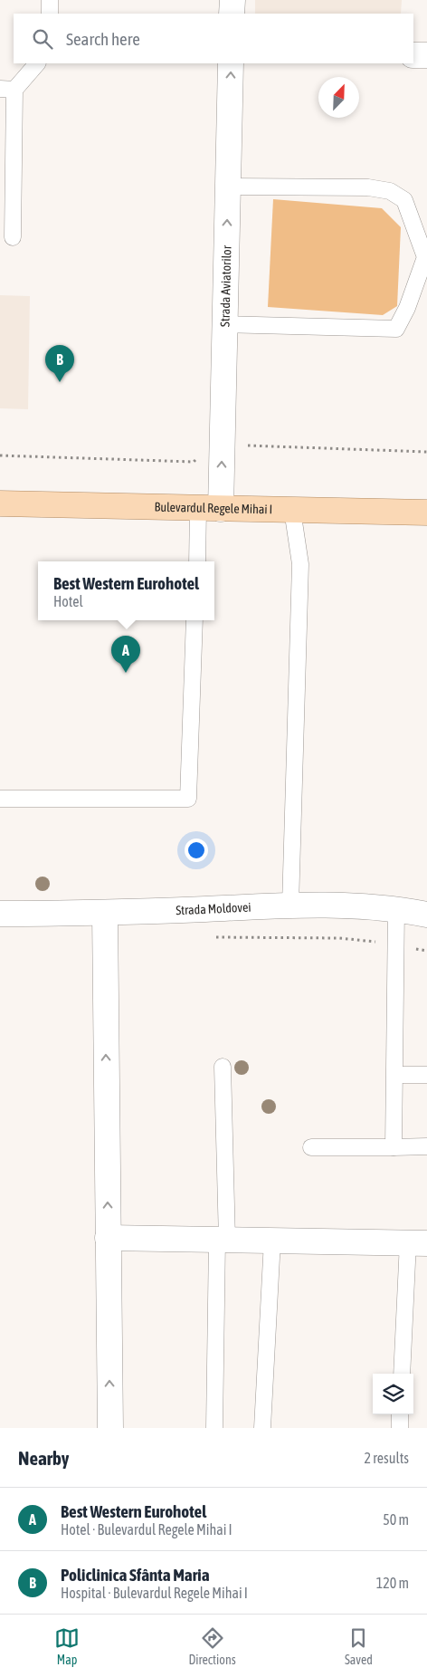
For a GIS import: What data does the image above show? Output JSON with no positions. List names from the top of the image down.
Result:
{
  "streets": {
    "main road": ["Bulevardul Regele Mihai I"],
    "street": ["Strada Aviatorilor", "Strada Moldovei"]
  },
  "crossings": [
    ["Strada Aviatorilor", "Bulevardul Regele Mihai I"]
  ],
  "one_way": ["Strada Aviatorilor"],
  "north": "top right",
  "page": {
    "search": "Search here",
    "pins": ["B", "A"],
    "popup": ["Best Western Eurohotel", "Hotel"],
    "heading": ["Nearby", "2 results"],
    "list": [
      {
        "mark": "A",
        "name": "Best Western Eurohotel",
        "note": "Hotel · Bulevardul Regele Mihai I",
        "value": "50 m"
      },
      {
        "mark": "B",
        "name": "Policlinica Sfânta Maria",
        "note": "Hospital · Bulevardul Regele Mihai I",
        "value": "120 m"
      }
    ],
    "nav": ["Map", "Directions", "Saved"]
  }
}
